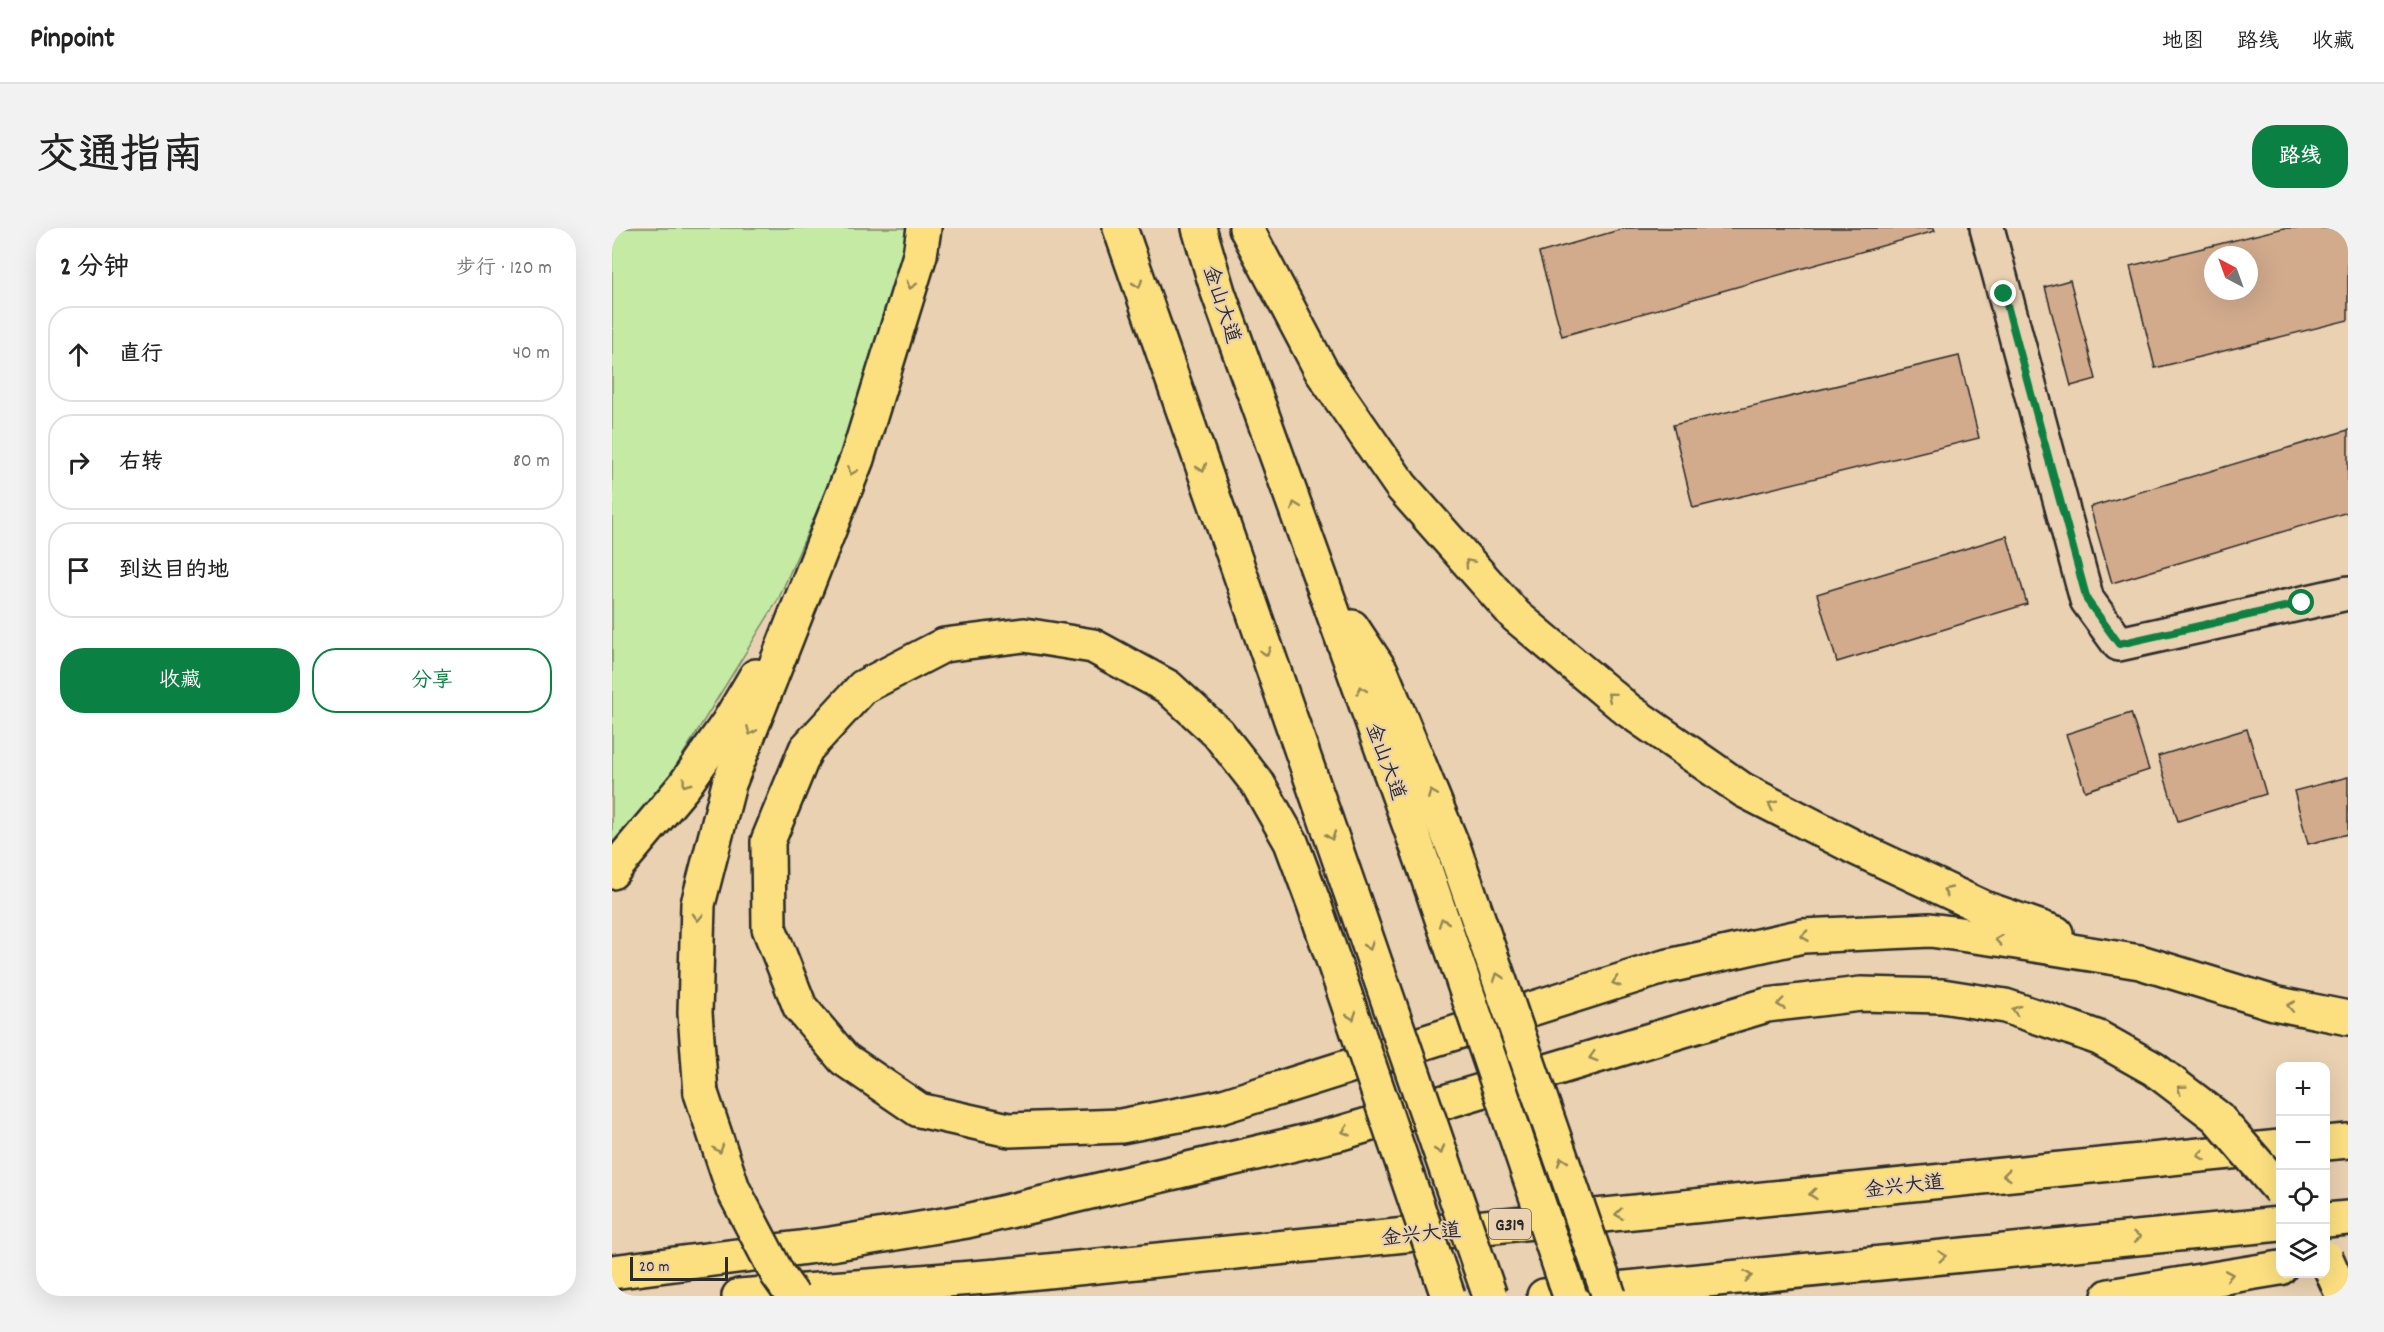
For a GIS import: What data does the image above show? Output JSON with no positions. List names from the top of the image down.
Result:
{
  "streets": {
    "highway": ["金山大道", "金兴大道", "G319"]
  },
  "scale_bar": "20 m",
  "north": "top left",
  "page": {
    "header": "Pinpoint",
    "nav": ["地图", "路线", "收藏"],
    "title": "交通指南",
    "buttons": [
      "路线",
      ["收藏", "分享"]
    ],
    "heading": ["2 分钟", "步行 · 120 m"],
    "list": [
      ["直行", "40 m"],
      ["右转", "80 m"],
      "到达目的地"
    ],
    "map_buttons": ["+", "−"],
    "scale": "20 m"
  }
}
